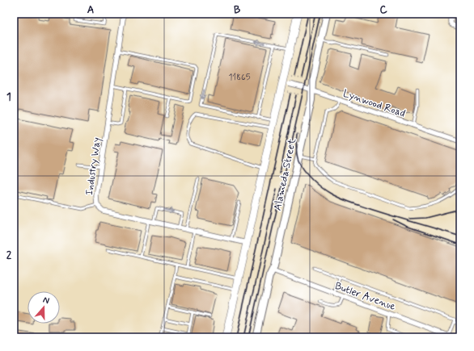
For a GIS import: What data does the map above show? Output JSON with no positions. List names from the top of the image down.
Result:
{
  "streets": {
    "main road": ["Alameda Street"],
    "street": ["Lynwood Road", "Industry Way", "Butler Avenue"]
  },
  "crossings": [
    ["Lynwood Road", "Alameda Street"],
    ["Industry Way", "Alameda Street"],
    ["Alameda Street", "Butler Avenue"]
  ],
  "house_numbers": ["11865"],
  "north": "top",
  "grid": {
    "columns": ["A", "B", "C"],
    "rows": ["1", "2"]
  }
}
